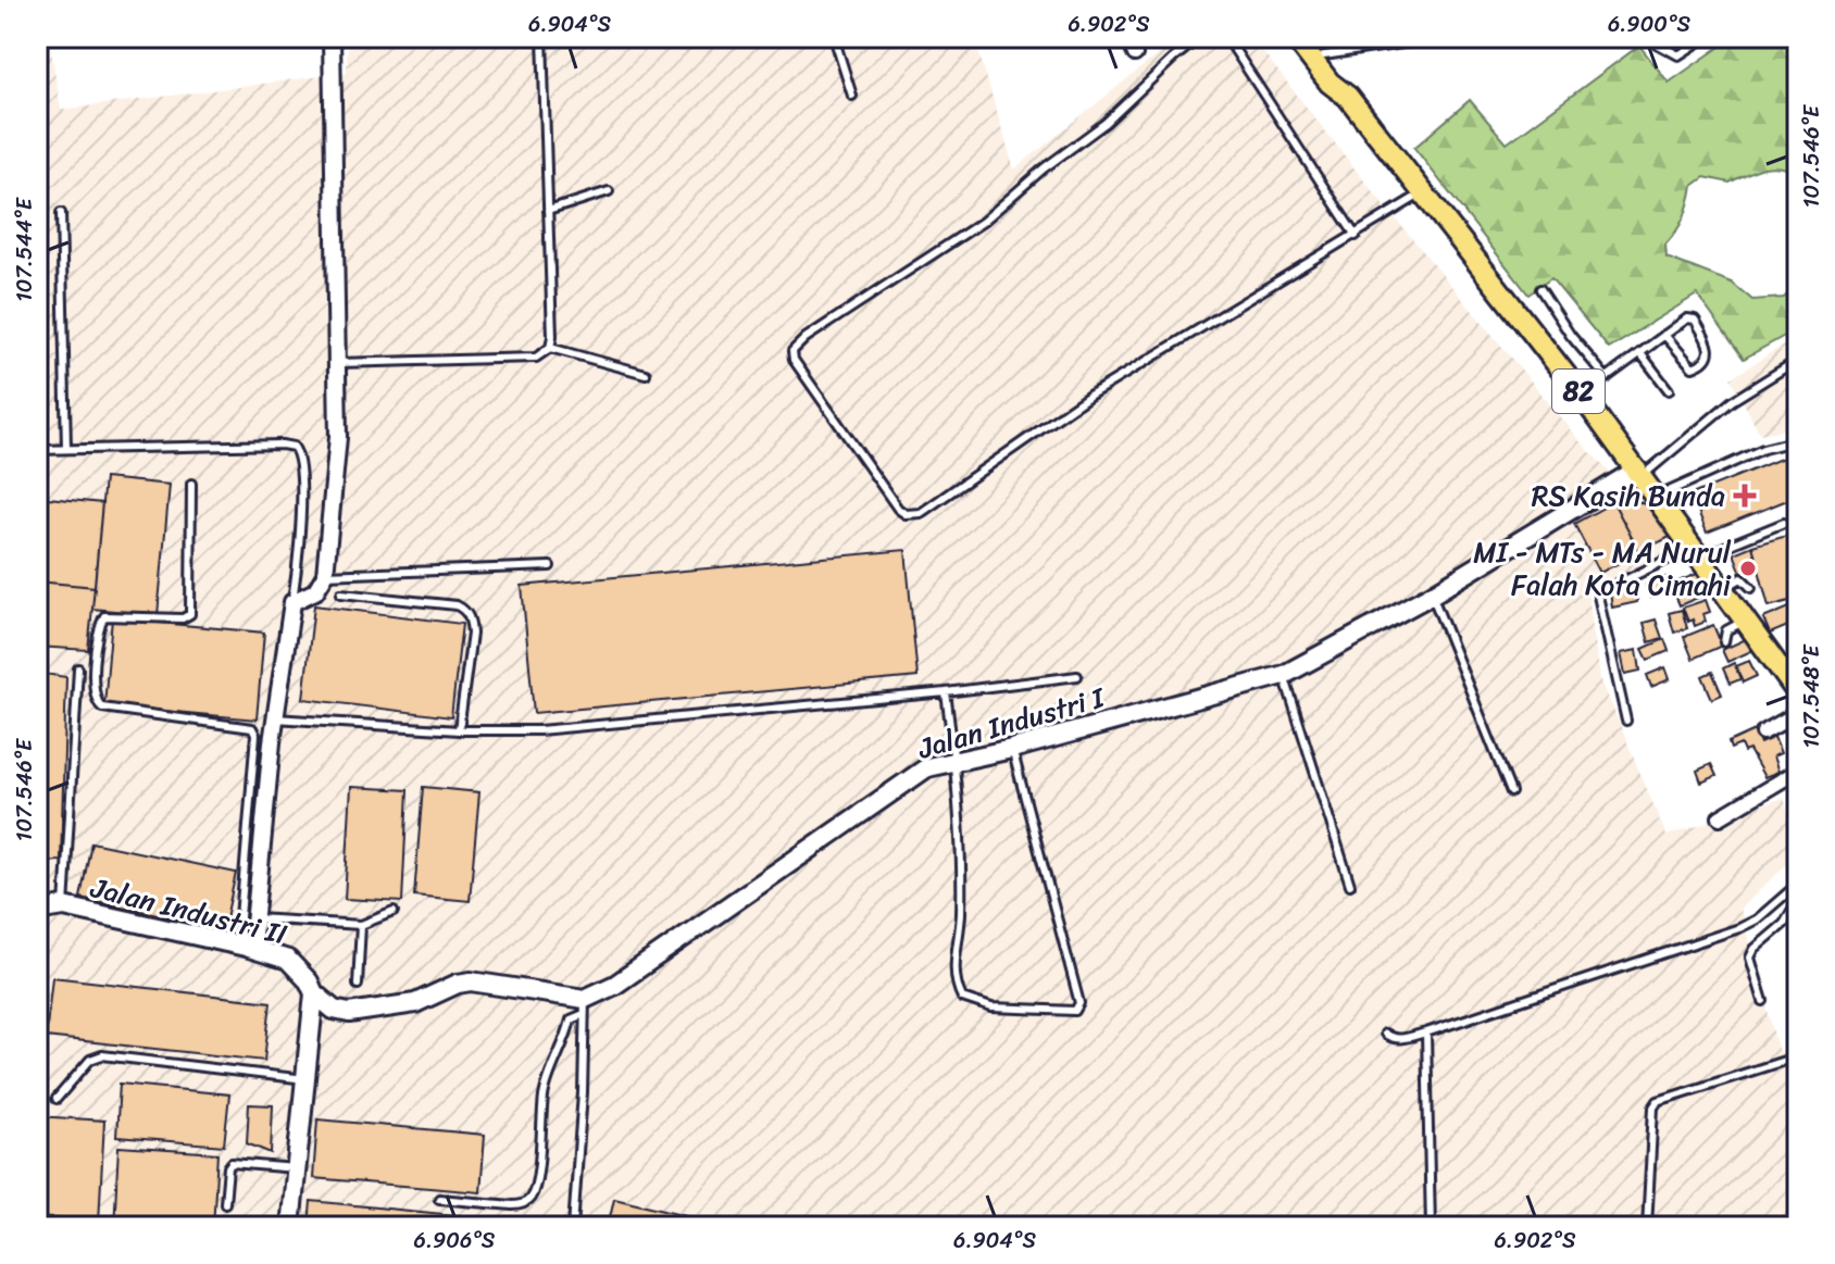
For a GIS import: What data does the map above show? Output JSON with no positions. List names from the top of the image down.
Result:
{
  "streets": {
    "main road": ["82", "Jalan Industri I", "Jalan Industri II"]
  },
  "crossings": [
    ["82", "Jalan Industri I"]
  ],
  "places": {
    "health": ["RS Kasih Bunda"],
    "other": ["MI - MTs - MA Nurul Falah Kota Cimahi"]
  },
  "coordinates": [
    "6.904°S",
    "6.902°S",
    "6.900°S",
    "107.546°E",
    "107.544°E",
    "107.548°E",
    "6.906°S"
  ]
}
